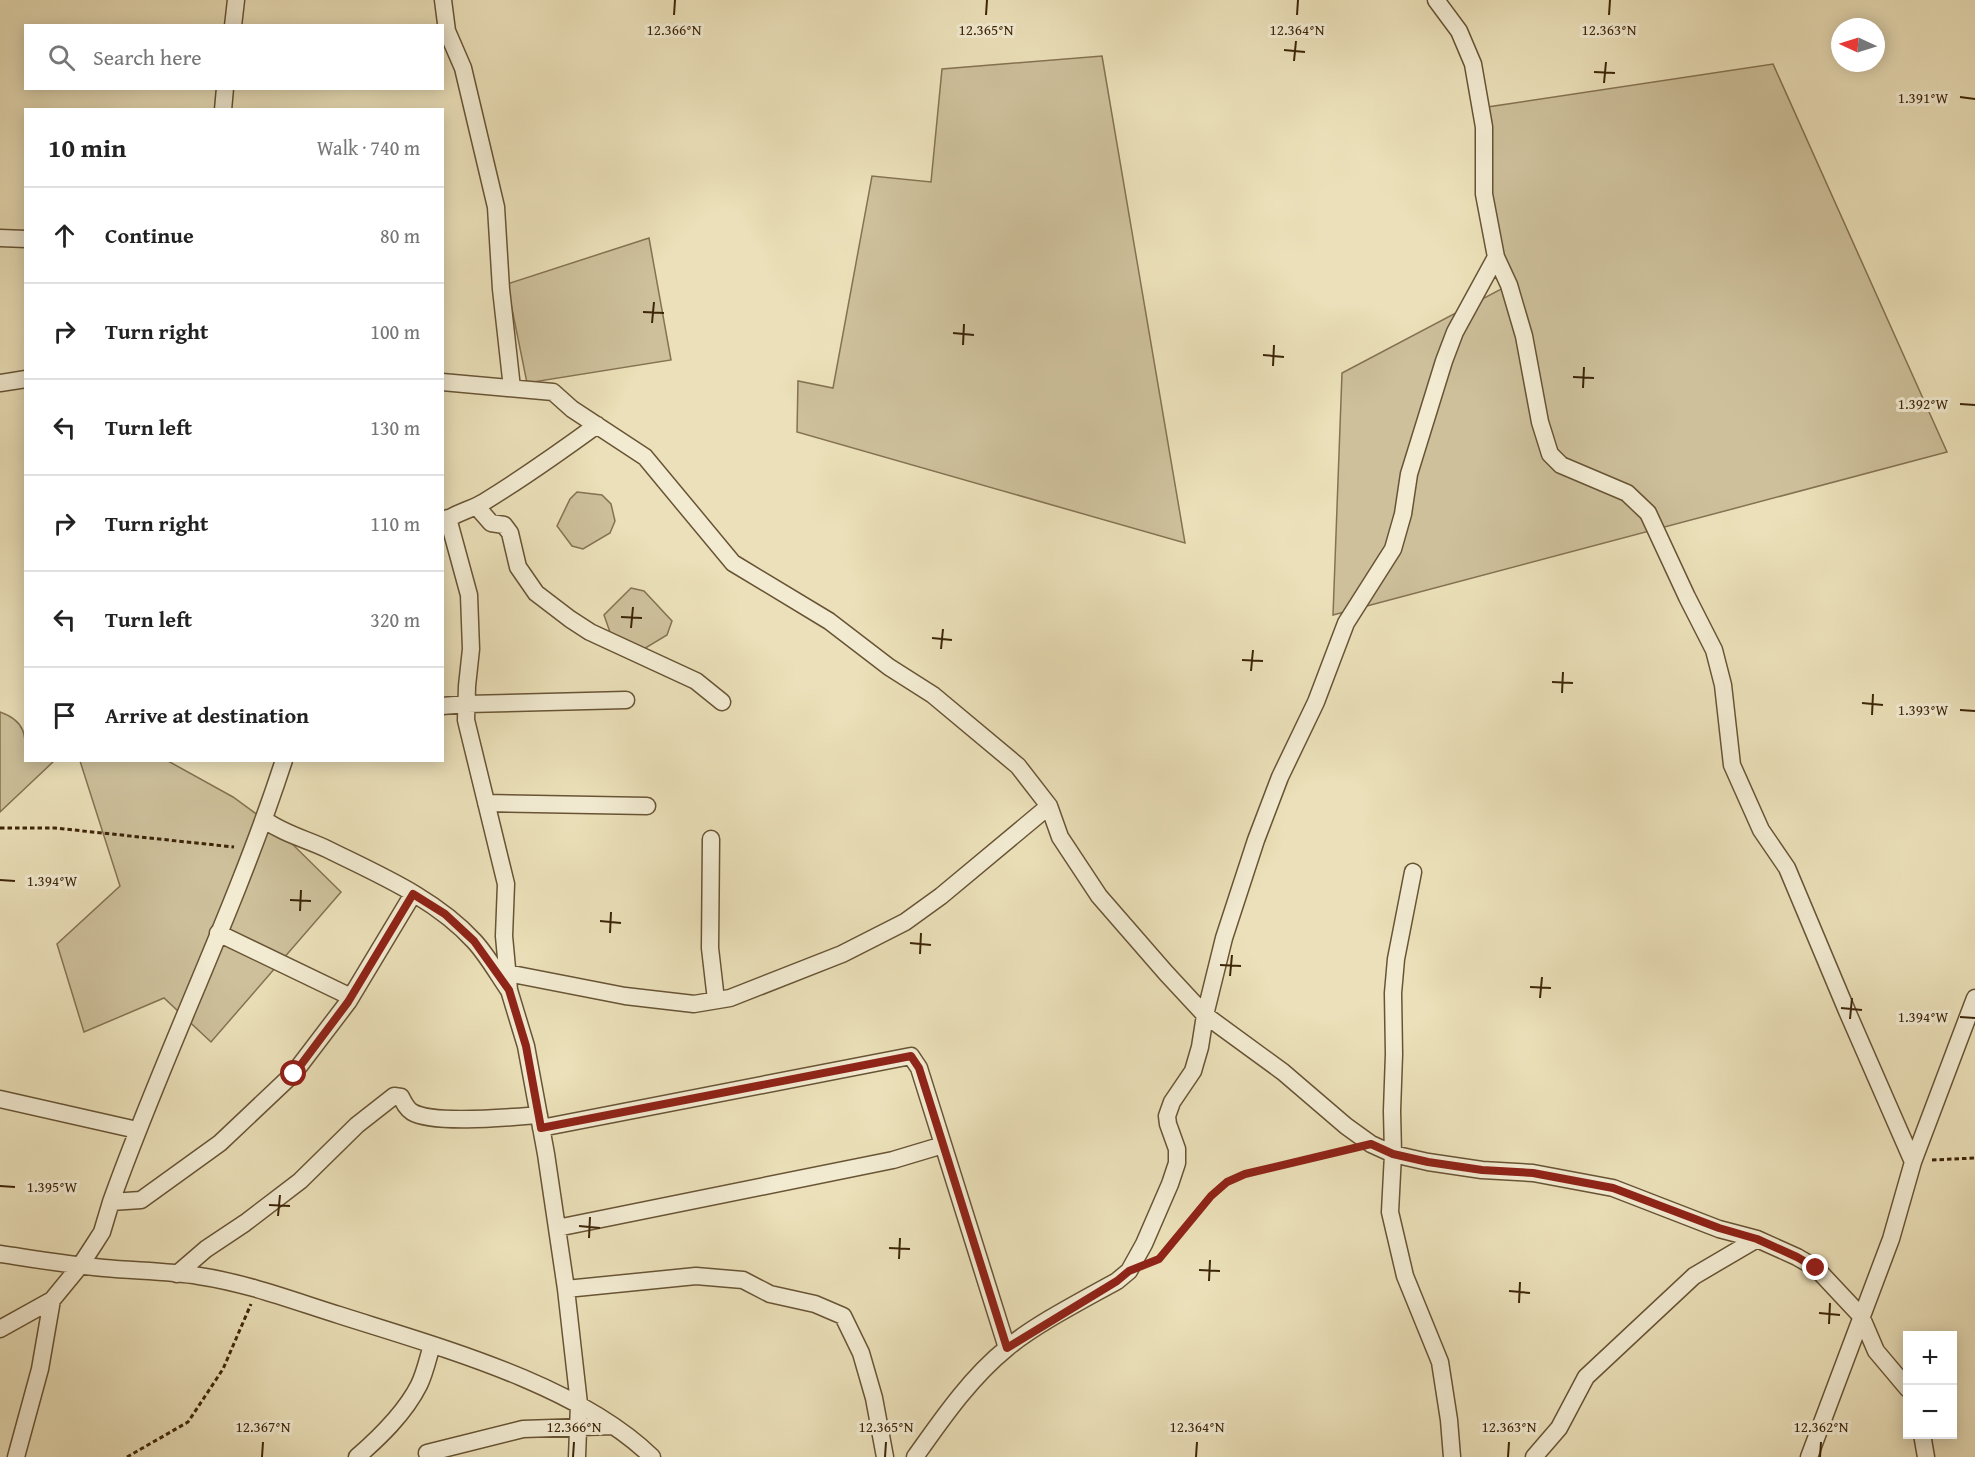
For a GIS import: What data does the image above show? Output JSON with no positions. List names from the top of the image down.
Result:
{
  "north": "left",
  "page": {
    "search": "Search here",
    "heading": ["10 min", "Walk · 740 m"],
    "list": [
      ["Continue", "80 m"],
      ["Turn right", "100 m"],
      ["Turn left", "130 m"],
      ["Turn right", "110 m"],
      ["Turn left", "320 m"],
      "Arrive at destination"
    ],
    "map_buttons": ["+", "−"]
  },
  "coordinates": [
    "12.366°N",
    "12.365°N",
    "12.364°N",
    "12.363°N",
    "1.391°W",
    "1.392°W",
    "1.393°W",
    "1.394°W",
    "1.395°W",
    "12.367°N",
    "12.362°N"
  ]
}
